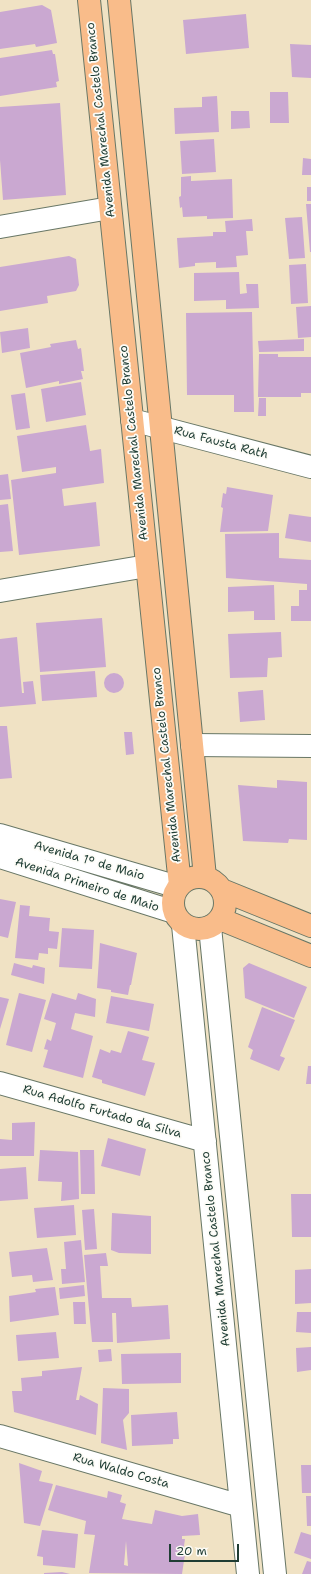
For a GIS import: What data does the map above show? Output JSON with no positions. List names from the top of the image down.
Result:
{
  "streets": {
    "main road": ["Avenida Marechal Castelo Branco"],
    "street": [
      "Rua Fausta Rath",
      "Avenida 1º de Maio",
      "Avenida Primeiro de Maio",
      "Rua Adolfo Furtado da Silva",
      "Rua Waldo Costa"
    ]
  },
  "crossings": [
    ["Avenida Marechal Castelo Branco", "Rua Fausta Rath"],
    ["Avenida Marechal Castelo Branco", "Avenida 1º de Maio"],
    ["Avenida Marechal Castelo Branco", "Avenida Primeiro de Maio"],
    ["Avenida Marechal Castelo Branco", "Rua Adolfo Furtado da Silva"],
    ["Avenida Marechal Castelo Branco", "Rua Waldo Costa"],
    ["Avenida 1º de Maio", "Avenida Primeiro de Maio"]
  ],
  "scale_bar": "20 m"
}
